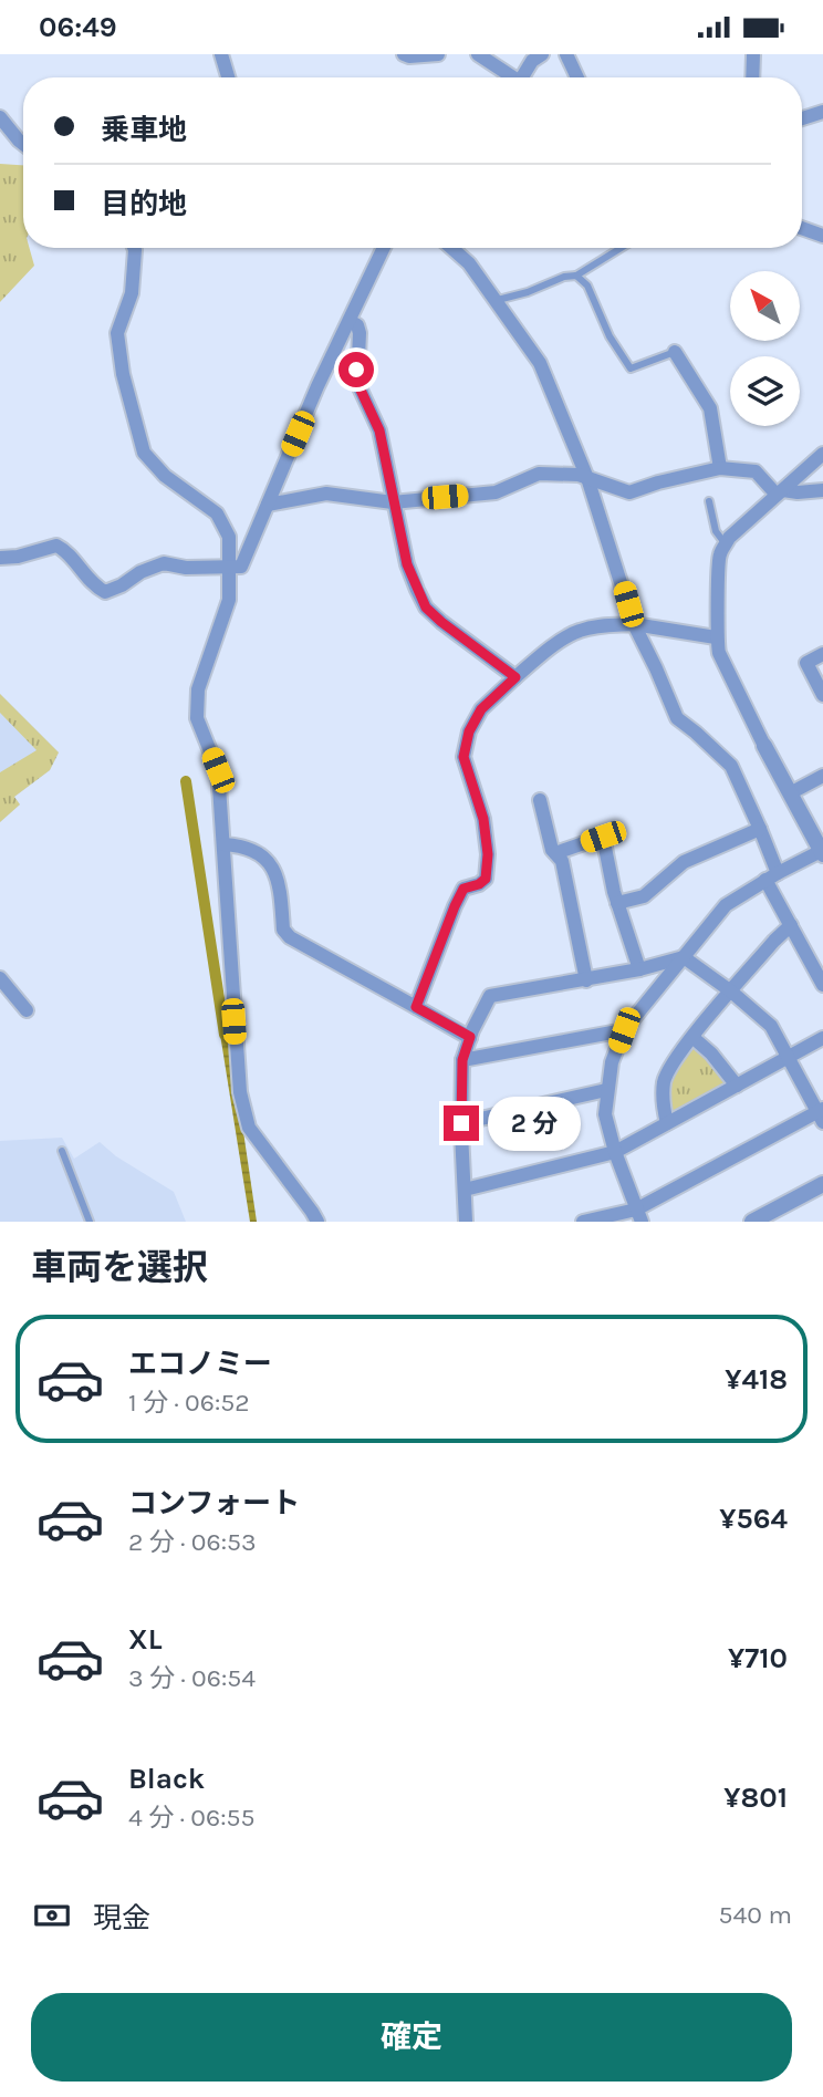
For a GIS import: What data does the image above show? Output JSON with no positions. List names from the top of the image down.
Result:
{
  "north": "top left",
  "page": {
    "status": "06:49",
    "banner": ["乗車地", "目的地"],
    "bubble": "2 分",
    "heading": "車両を選択",
    "list": [
      {
        "name": "エコノミー",
        "note": "1 分 · 06:52",
        "value": "¥418"
      },
      {
        "name": "コンフォート",
        "note": "2 分 · 06:53",
        "value": "¥564"
      },
      {
        "name": "XL",
        "note": "3 分 · 06:54",
        "value": "¥710"
      },
      {
        "name": "Black",
        "note": "4 分 · 06:55",
        "value": "¥801"
      }
    ],
    "pay": ["現金", "540 m"],
    "buttons": "確定"
  }
}
